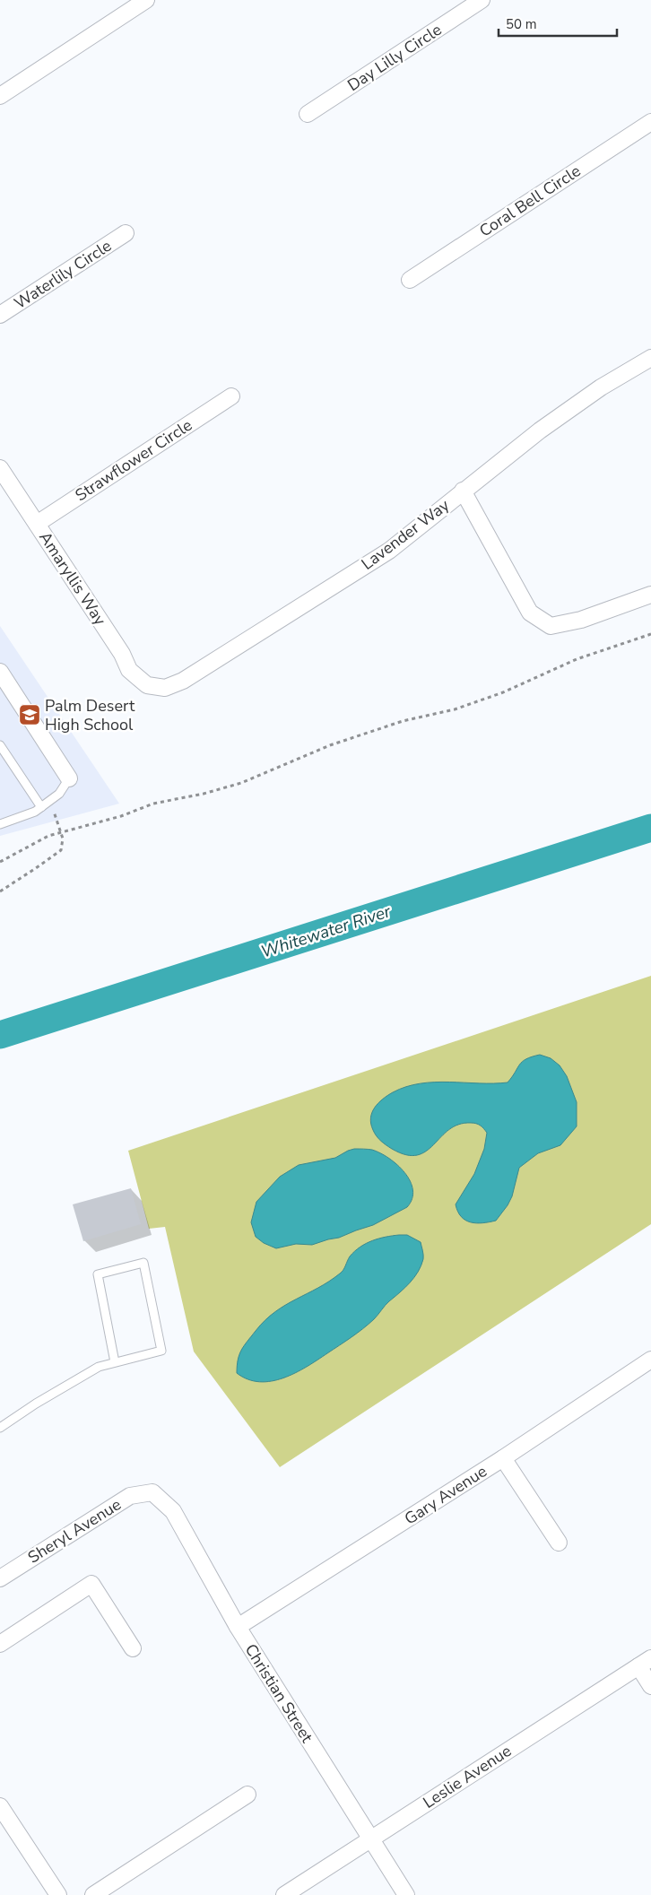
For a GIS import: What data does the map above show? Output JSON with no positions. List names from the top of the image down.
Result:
{
  "streets": {
    "street": [
      "Day Lilly Circle",
      "Coral Bell Circle",
      "Waterlily Circle",
      "Strawflower Circle",
      "Lavender Way",
      "Amaryllis Way",
      "Gary Avenue",
      "Sheryl Avenue",
      "Christian Street",
      "Leslie Avenue"
    ]
  },
  "crossings": [
    ["Strawflower Circle", "Amaryllis Way"],
    ["Lavender Way", "Amaryllis Way"],
    ["Gary Avenue", "Christian Street"],
    ["Sheryl Avenue", "Christian Street"],
    ["Christian Street", "Leslie Avenue"]
  ],
  "water": ["Whitewater River"],
  "places": {
    "school or university": ["Palm Desert High School"]
  },
  "scale_bar": "50 m"
}
